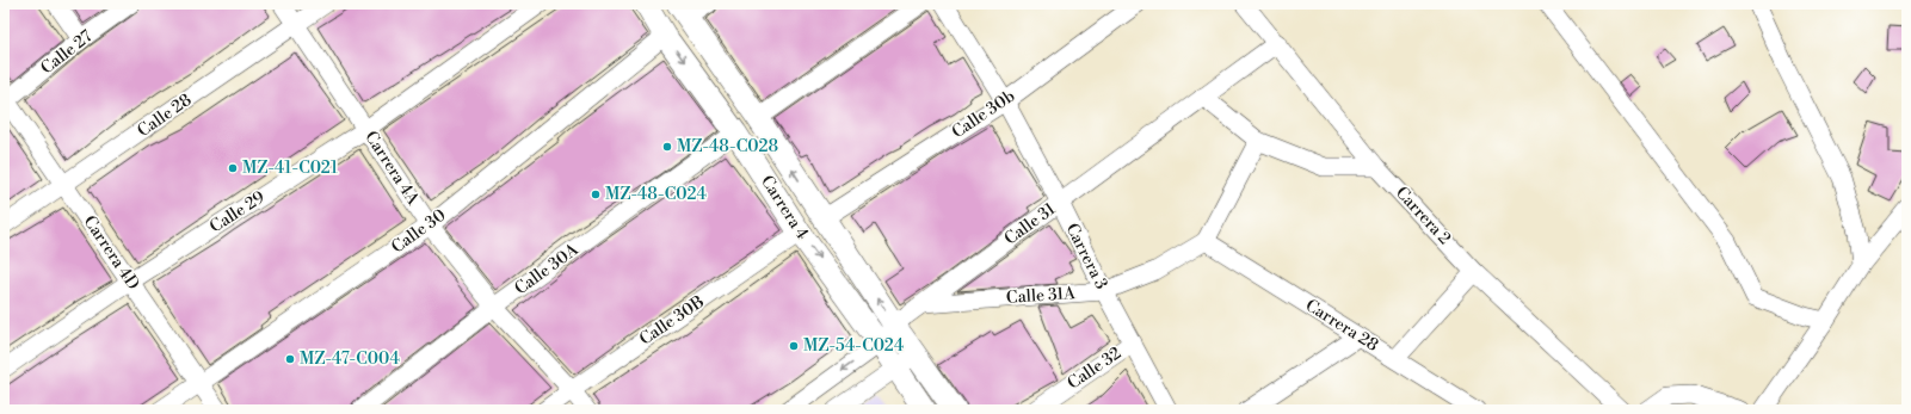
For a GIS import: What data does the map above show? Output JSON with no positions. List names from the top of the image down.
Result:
{
  "streets": {
    "main road": ["Carrera 4"],
    "street": [
      "Calle 27",
      "Calle 30b",
      "Calle 28",
      "Carrera 4A",
      "Calle 29",
      "Carrera 2",
      "Calle 31",
      "Calle 30",
      "Carrera 4D",
      "Carrera 3",
      "Calle 30A",
      "Calle 31A",
      "Calle 30B",
      "Carrera 28",
      "Calle 32"
    ]
  },
  "crossings": [
    ["Calle 27", "Carrera 4D"],
    ["Calle 30b", "Carrera 4"],
    ["Calle 30b", "Carrera 3"],
    ["Calle 28", "Carrera 4A"],
    ["Calle 28", "Carrera 4D"],
    ["Carrera 4A", "Calle 29"],
    ["Carrera 4A", "Calle 30"],
    ["Carrera 4A", "Calle 30A"],
    ["Carrera 4A", "Calle 30B"],
    ["Carrera 4", "Calle 31"],
    ["Carrera 4", "Calle 30"],
    ["Carrera 4", "Calle 30A"],
    ["Carrera 4", "Calle 30B"],
    ["Calle 29", "Carrera 4D"],
    ["Carrera 2", "Calle 31"],
    ["Calle 31", "Carrera 3"],
    ["Calle 31", "Calle 31A"],
    ["Calle 30", "Carrera 4D"],
    ["Carrera 3", "Calle 31A"],
    ["Carrera 3", "Calle 32"],
    ["Calle 31A", "Carrera 28"]
  ],
  "places": [
    "MZ-48-C028",
    "MZ-41-C021",
    "MZ-48-C024",
    "MZ-54-C024",
    "MZ-47-C004"
  ]
}
